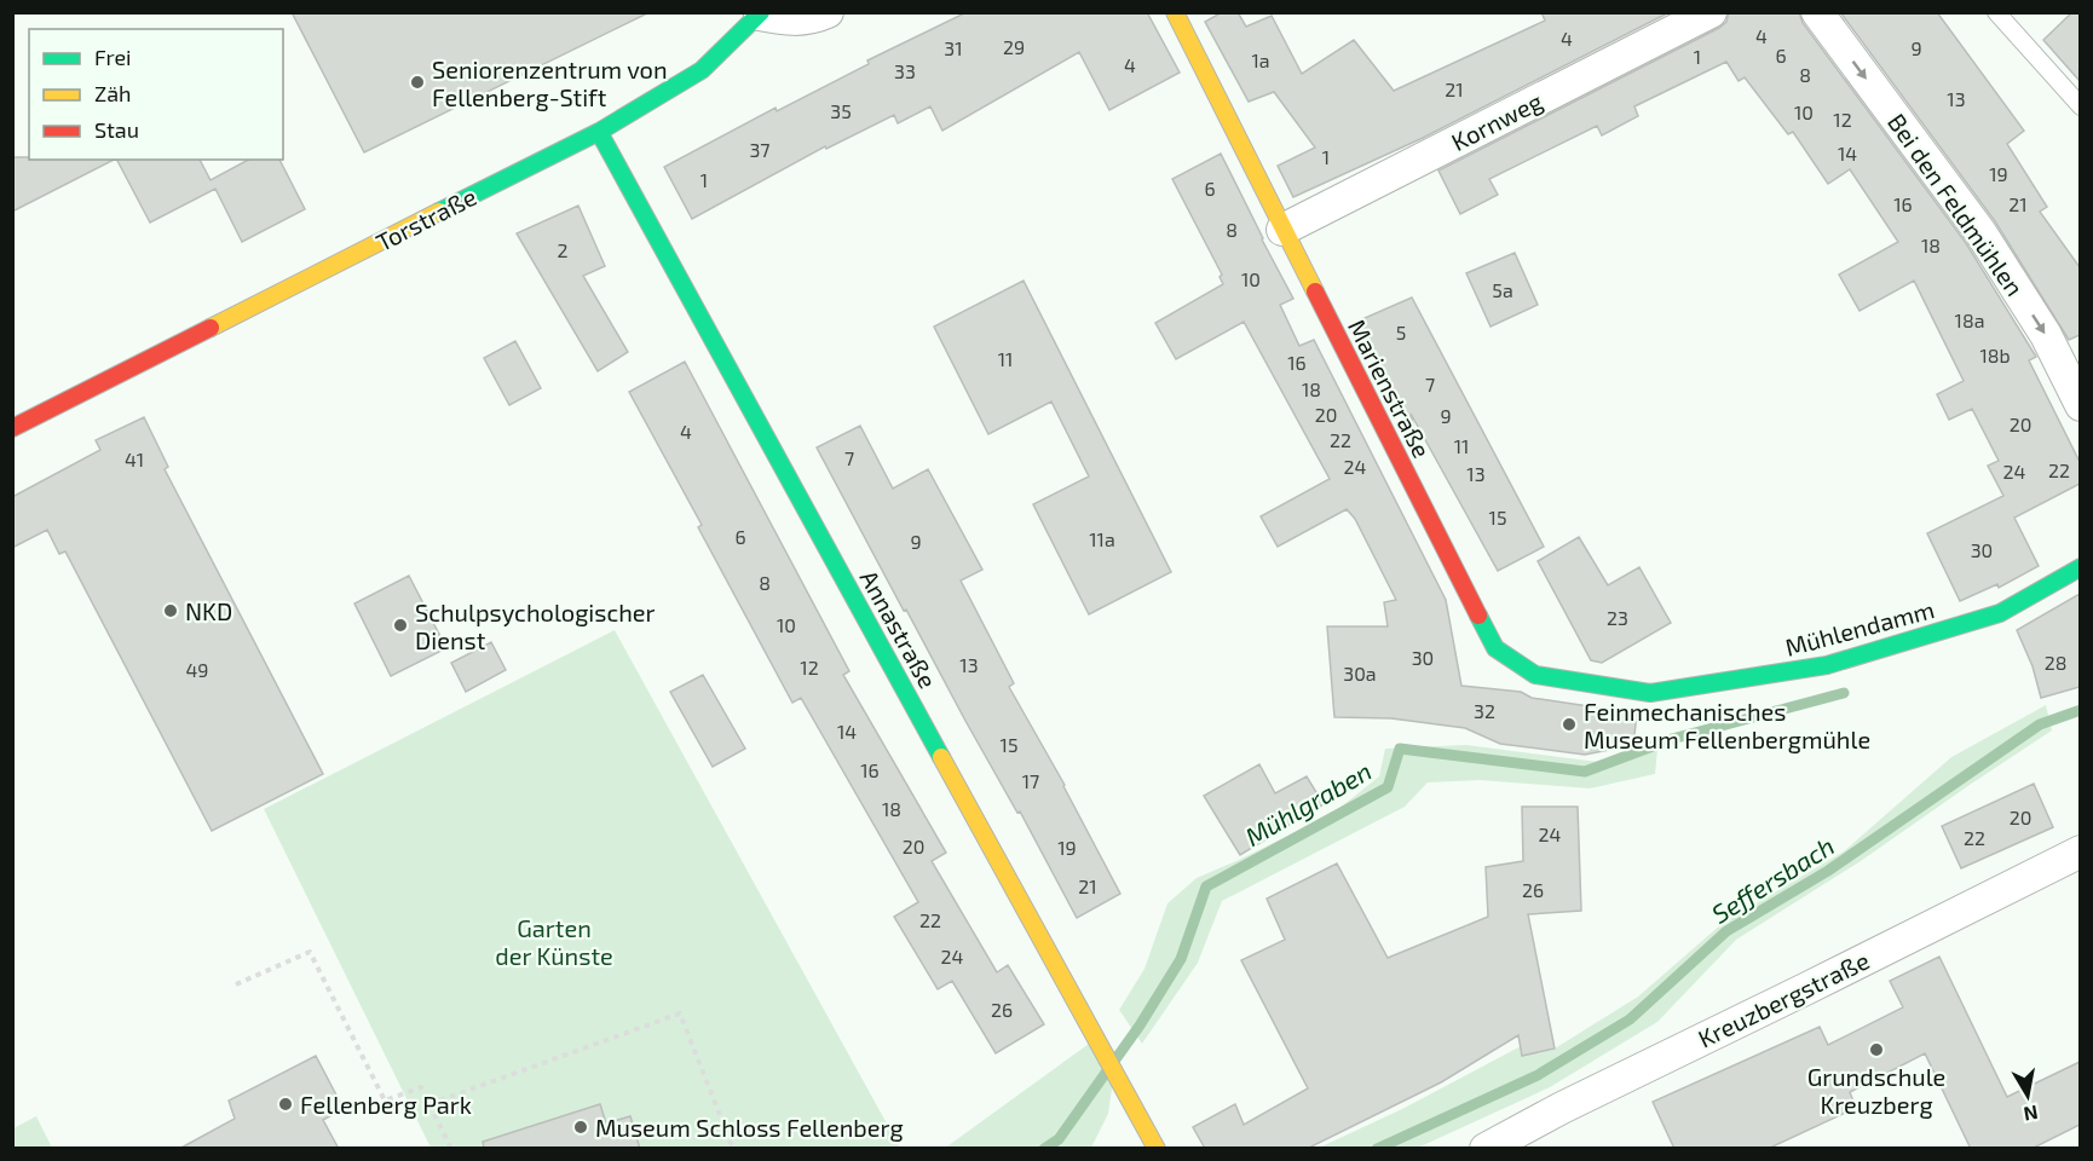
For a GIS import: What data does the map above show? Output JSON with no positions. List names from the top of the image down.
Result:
{
  "streets": {
    "street": [
      "Kornweg",
      "Bei den Feldmühlen",
      "Torstraße",
      "Marienstraße",
      "Mühlendamm",
      "Annastraße",
      "Kreuzbergstraße"
    ]
  },
  "crossings": [
    ["Kornweg", "Marienstraße"],
    ["Torstraße", "Annastraße"],
    ["Marienstraße", "Mühlendamm"]
  ],
  "one_way": ["Bei den Feldmühlen"],
  "water": ["Mühlgraben", "Seffersbach"],
  "parks": ["Garten der Künste"],
  "places": [
    "Seniorenzentrum von Fellenberg-Stift",
    "NKD",
    "Schulpsychologischer Dienst",
    "Feinmechanisches Museum Fellenbergmühle",
    "Grundschule Kreuzberg",
    "Fellenberg Park",
    "Museum Schloss Fellenberg"
  ],
  "house_numbers": [
    "4",
    "4",
    "29",
    "31",
    "9",
    "6",
    "1",
    "1a",
    "4",
    "33",
    "8",
    "21",
    "13",
    "35",
    "10",
    "12",
    "37",
    "14",
    "1",
    "19",
    "1",
    "6",
    "16",
    "21",
    "8",
    "18",
    "2",
    "10",
    "5a",
    "18a",
    "5",
    "18b",
    "11",
    "16",
    "7",
    "18",
    "20",
    "9",
    "20",
    "4",
    "22",
    "11",
    "7",
    "41",
    "24",
    "22",
    "24",
    "13",
    "15",
    "6",
    "11a",
    "9",
    "30",
    "8",
    "23",
    "10",
    "30",
    "28",
    "13",
    "12",
    "49",
    "30a",
    "32",
    "14",
    "15",
    "16",
    "17",
    "18",
    "20",
    "24",
    "22",
    "20",
    "19",
    "21",
    "26",
    "22",
    "24",
    "26"
  ],
  "legend": ["Frei", "Zäh", "Stau"],
  "north": "bottom"
}
